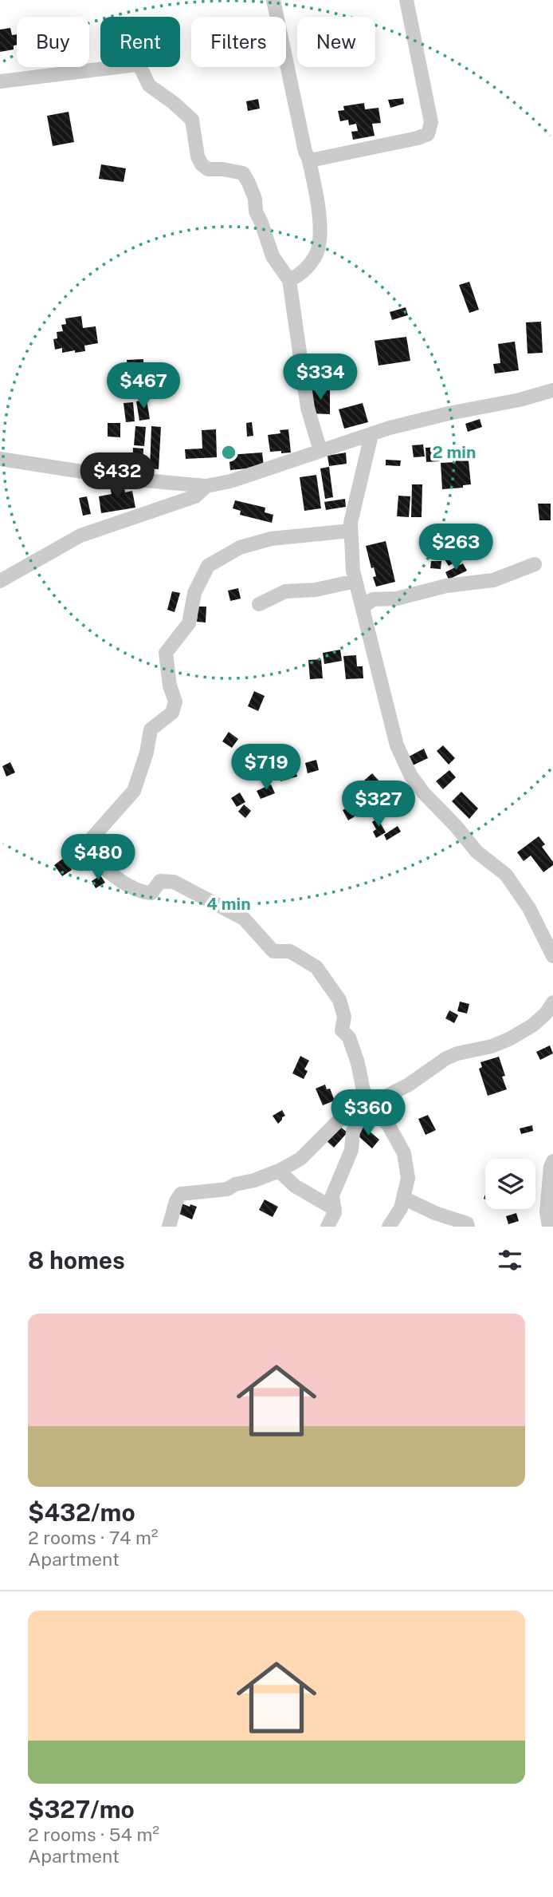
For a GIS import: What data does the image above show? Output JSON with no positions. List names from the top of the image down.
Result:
{
  "page": {
    "chip": [
      "Buy",
      "Rent",
      "Filters",
      "New"
    ],
    "price": [
      "$334",
      "$467",
      "$432",
      "$263",
      "$719",
      "$327",
      "$480",
      "$360"
    ],
    "heading": "8 homes",
    "list": [
      {
        "name": "$432/mo",
        "note": "2 rooms · 74 m² · Apartment"
      },
      {
        "name": "$327/mo",
        "note": "2 rooms · 54 m² · Apartment"
      }
    ]
  },
  "rings": ["2 min", "4 min"]
}
